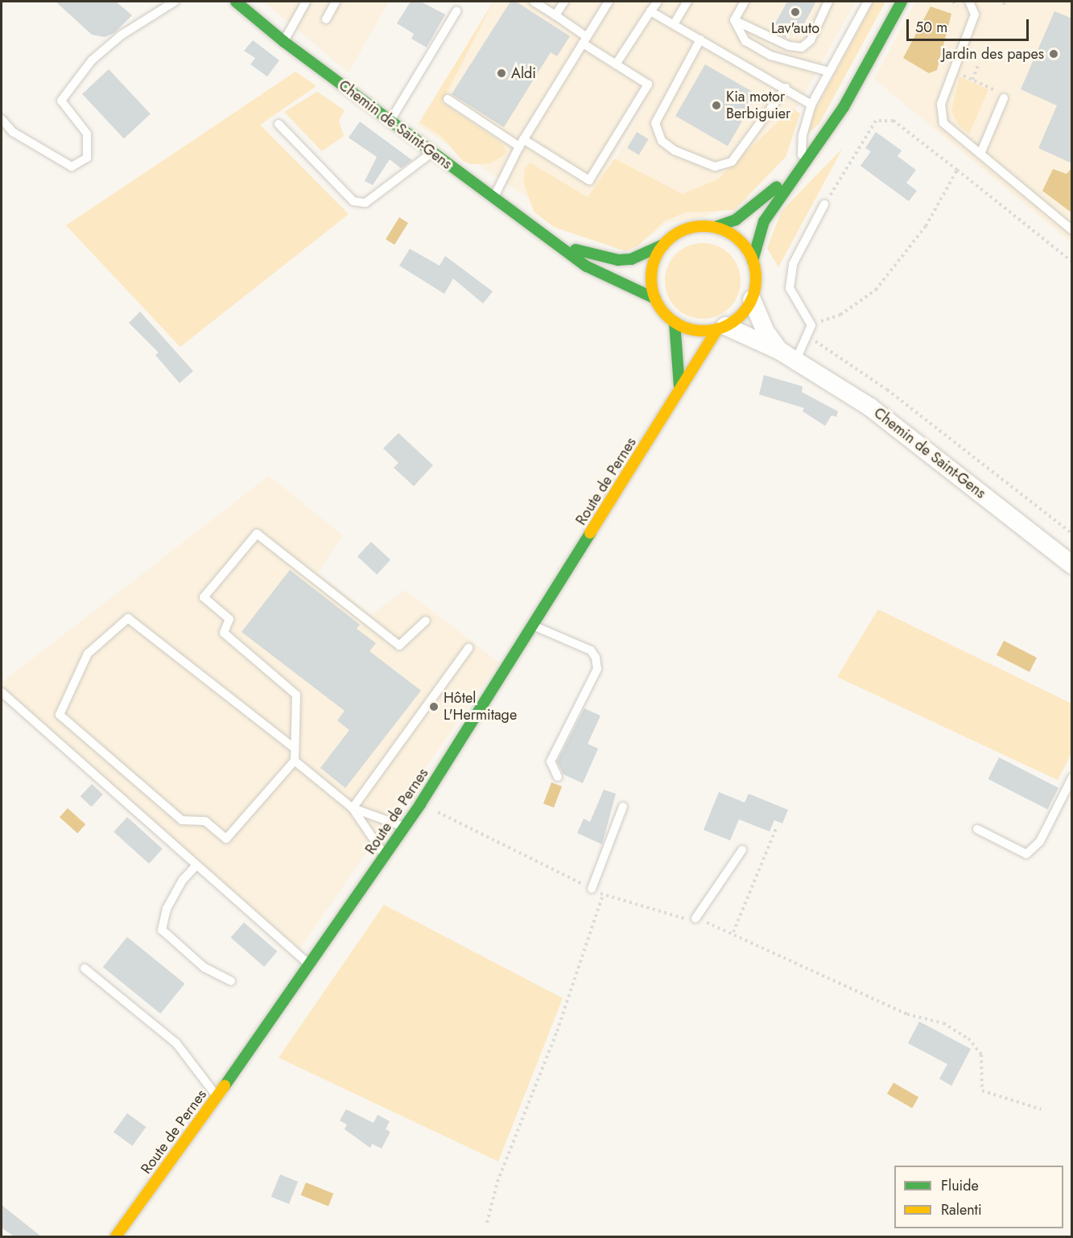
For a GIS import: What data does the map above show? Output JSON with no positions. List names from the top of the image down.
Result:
{
  "streets": {
    "main road": ["Chemin de Saint-Gens", "Route de Pernes"]
  },
  "crossings": [
    ["Chemin de Saint-Gens", "Route de Pernes"]
  ],
  "places": [
    "Lav'auto",
    "Jardin des papes",
    "Aldi",
    "Kia motor Berbiguier",
    "Hôtel L'Hermitage"
  ],
  "legend": ["Fluide", "Ralenti"],
  "scale_bar": "50 m"
}
